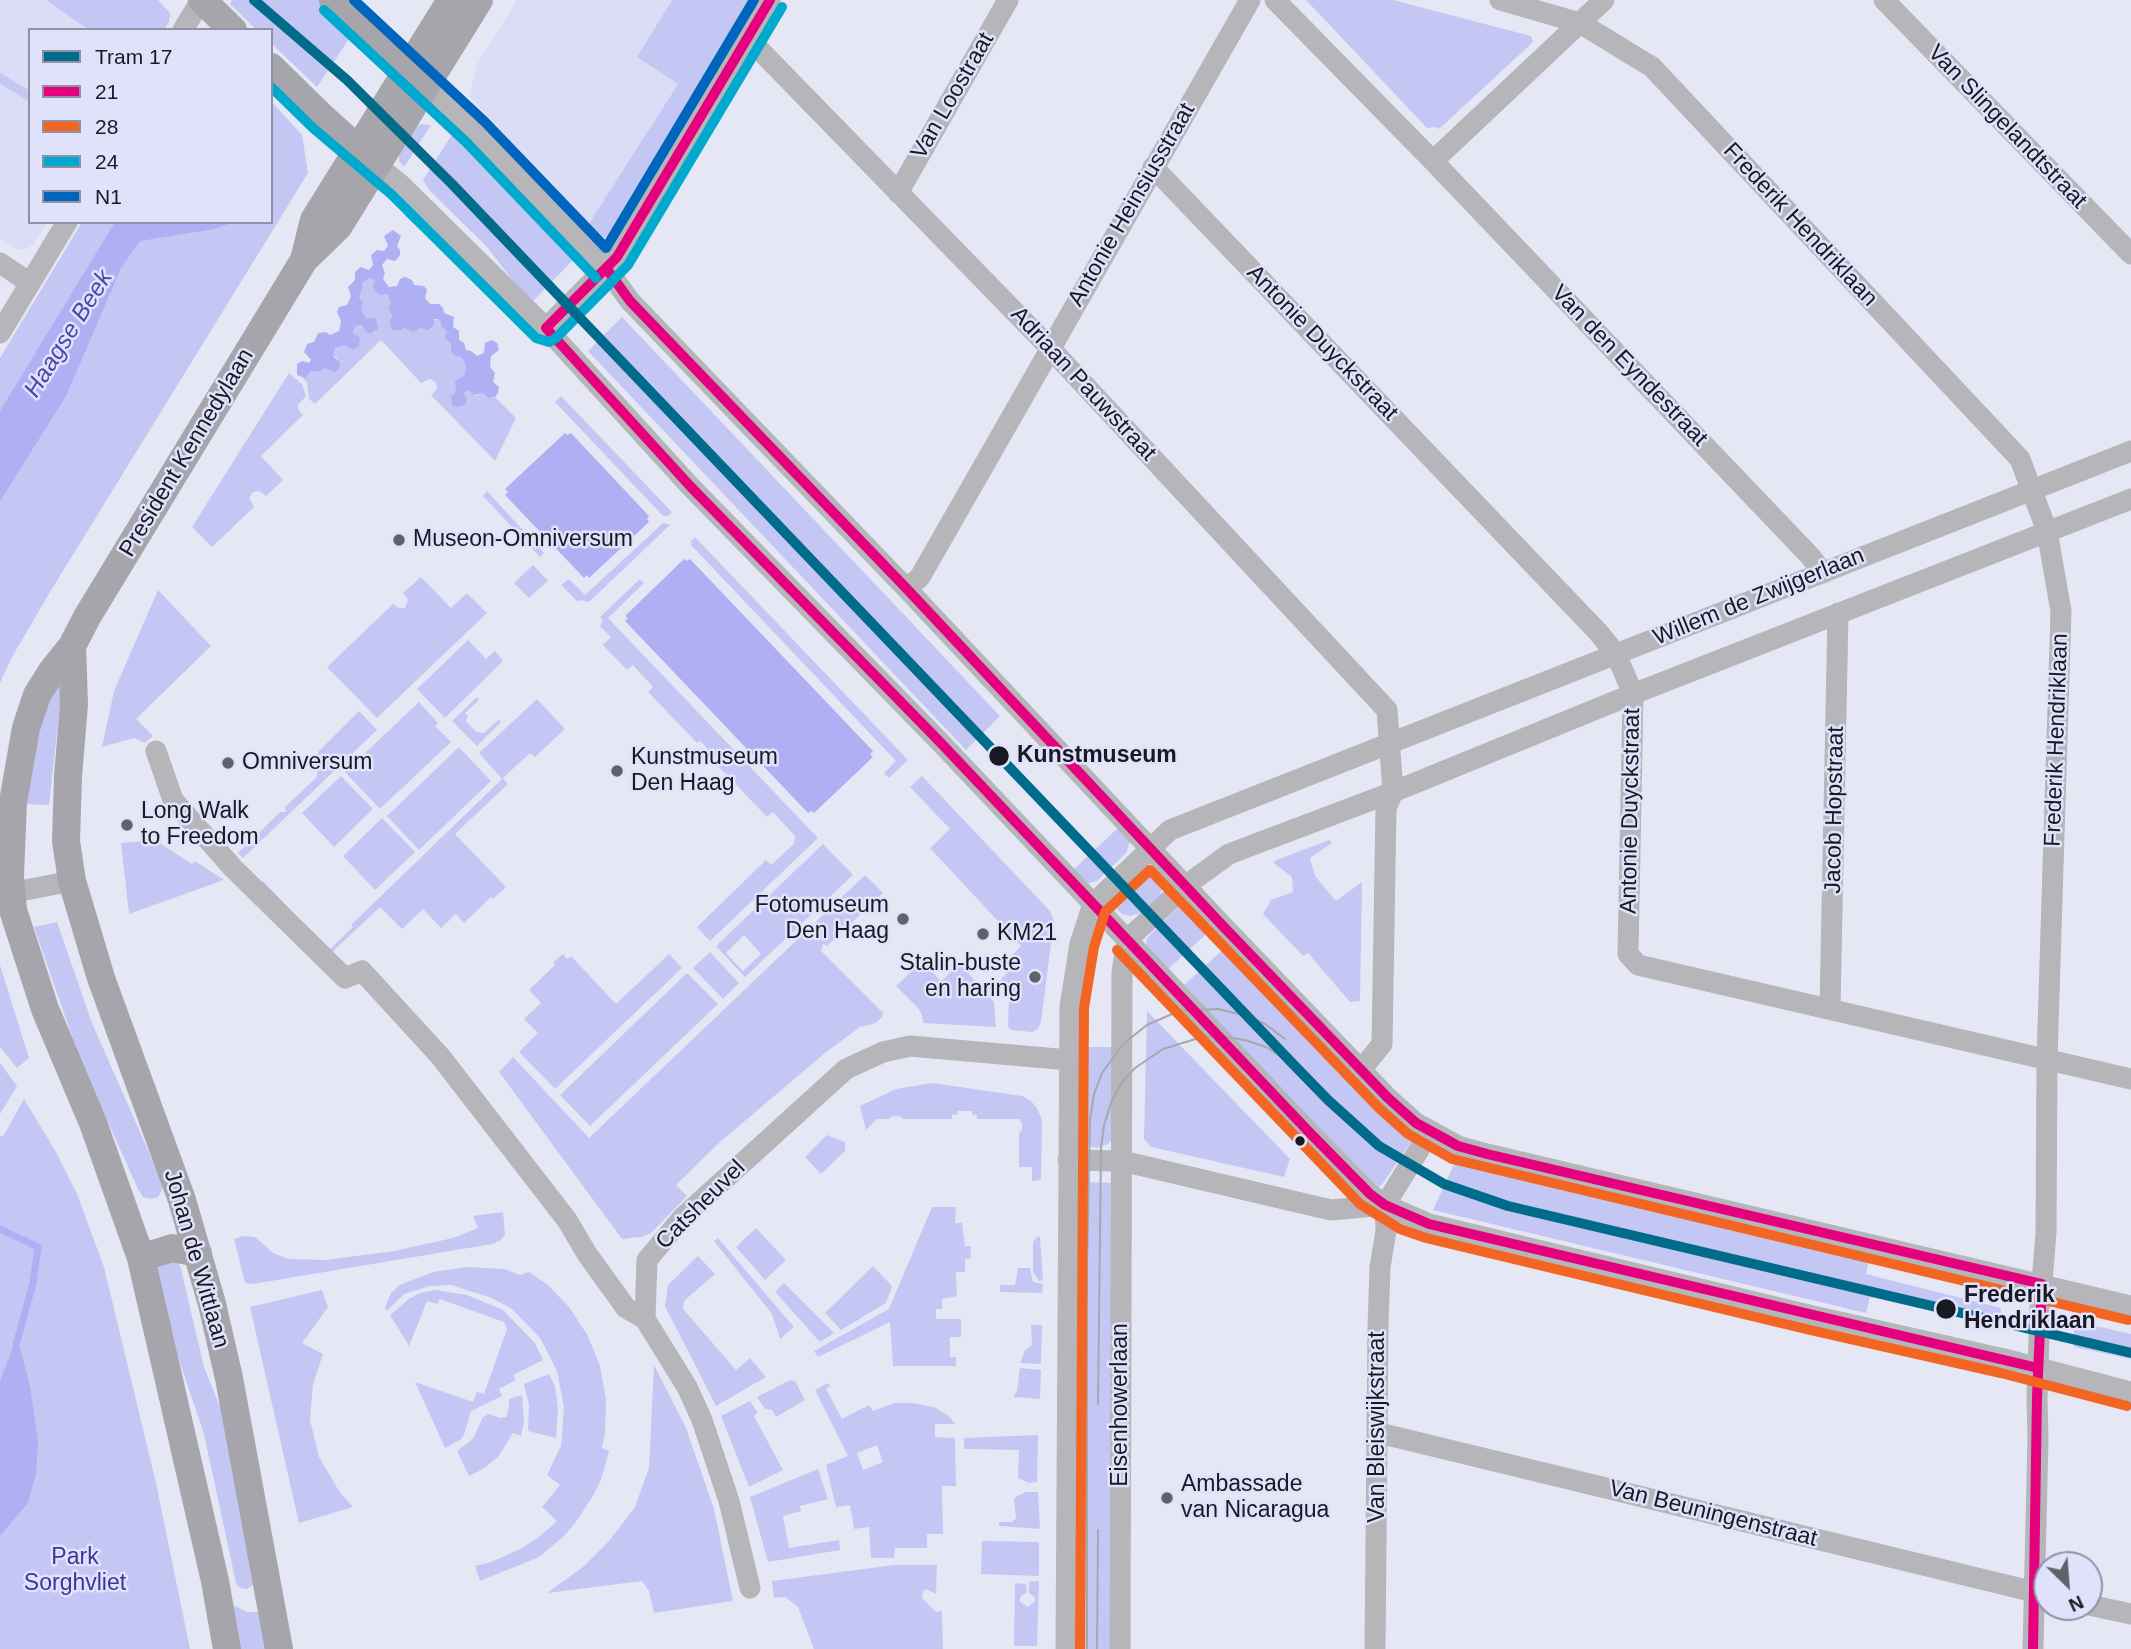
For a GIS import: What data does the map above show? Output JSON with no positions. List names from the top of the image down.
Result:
{
  "streets": {
    "main road": ["President Kennedylaan", "Johan de Wittlaan"],
    "street": [
      "Van Loostraat",
      "Van Slingelandtstraat",
      "Antonie Heinsiusstraat",
      "Frederik Hendriklaan",
      "Antonie Duyckstraat",
      "Van den Eyndestraat",
      "Adriaan Pauwstraat",
      "Willem de Zwijgerlaan",
      "Jacob Hopstraat",
      "Catsheuvel",
      "Eisenhowerlaan",
      "Van Bleiswijkstraat",
      "Van Beuningenstraat"
    ]
  },
  "crossings": [
    ["Van Loostraat", "Adriaan Pauwstraat"],
    ["Antonie Heinsiusstraat", "Antonie Duyckstraat"],
    ["Antonie Heinsiusstraat", "Adriaan Pauwstraat"],
    ["Frederik Hendriklaan", "Antonie Duyckstraat"],
    ["Frederik Hendriklaan", "Willem de Zwijgerlaan"],
    ["Antonie Duyckstraat", "Willem de Zwijgerlaan"],
    ["Antonie Duyckstraat", "Jacob Hopstraat"],
    ["Van den Eyndestraat", "Willem de Zwijgerlaan"],
    ["Adriaan Pauwstraat", "Willem de Zwijgerlaan"],
    ["Willem de Zwijgerlaan", "Jacob Hopstraat"],
    ["Willem de Zwijgerlaan", "Eisenhowerlaan"],
    ["Van Bleiswijkstraat", "Van Beuningenstraat"]
  ],
  "water": ["Haagse Beek"],
  "parks": ["Park Sorghvliet"],
  "places": [
    "Museon-Omniversum",
    "Kunstmuseum",
    "Omniversum",
    "Kunstmuseum Den Haag",
    "Long Walk to Freedom",
    "Fotomuseum Den Haag",
    "KM21",
    "Stalin-buste en haring",
    "Frederik Hendriklaan",
    "Ambassade van Nicaragua"
  ],
  "lines": [
    "tram line 17",
    "transit line 21",
    "transit line N1",
    "transit line 24",
    "transit line 28"
  ],
  "legend": [
    "Tram 17",
    "21",
    "28",
    "24",
    "N1"
  ],
  "north": "bottom right"
}
